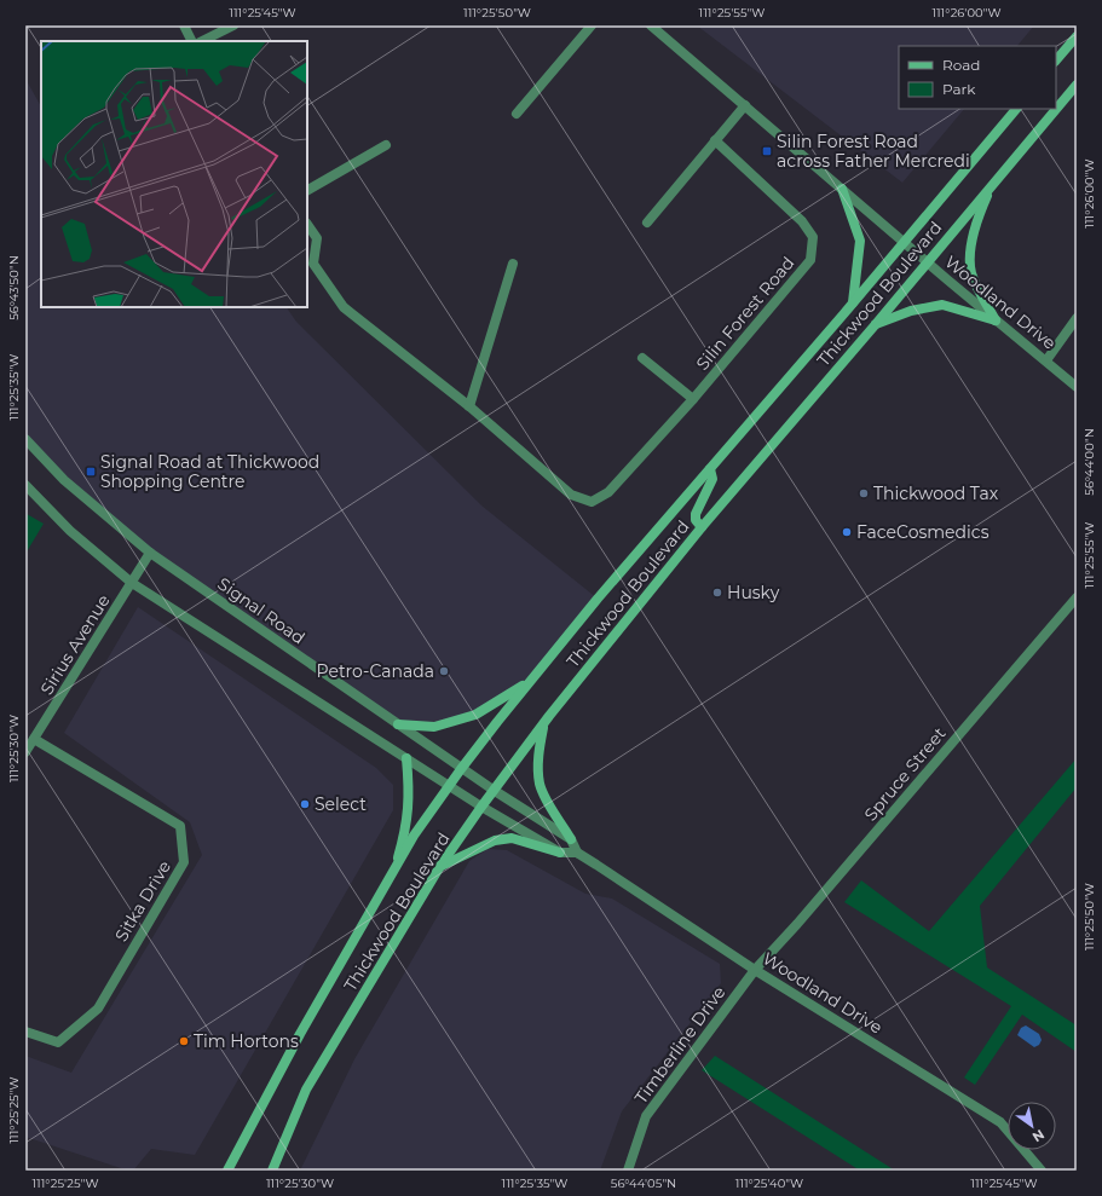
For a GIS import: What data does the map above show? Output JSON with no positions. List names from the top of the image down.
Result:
{
  "streets": {
    "main road": ["Thickwood Boulevard"],
    "street": [
      "Woodland Drive",
      "Silin Forest Road",
      "Signal Road",
      "Sirius Avenue",
      "Spruce Street",
      "Sitka Drive",
      "Timberline Drive"
    ]
  },
  "crossings": [
    ["Thickwood Boulevard", "Woodland Drive"],
    ["Thickwood Boulevard", "Signal Road"],
    ["Woodland Drive", "Spruce Street"],
    ["Woodland Drive", "Timberline Drive"],
    ["Signal Road", "Sirius Avenue"],
    ["Sirius Avenue", "Sitka Drive"],
    ["Spruce Street", "Timberline Drive"]
  ],
  "places": {
    "transit": ["Silin Forest Road across Father Mercredi", "Signal Road at Thickwood Shopping Centre"],
    "other": [
      "Thickwood Tax",
      "FaceCosmedics",
      "Husky",
      "Petro-Canada",
      "Select",
      "Tim Hortons"
    ]
  },
  "legend": ["Road", "Park"],
  "north": "bottom right",
  "coordinates": [
    "111°25'45\"W",
    "111°25'50\"W",
    "111°25'55\"W",
    "111°26'00\"W",
    "56°43'50\"N",
    "111°25'35\"W",
    "56°44'00\"N",
    "111°25'30\"W",
    "111°25'25\"W",
    "56°44'05\"N",
    "111°25'40\"W"
  ]
}
